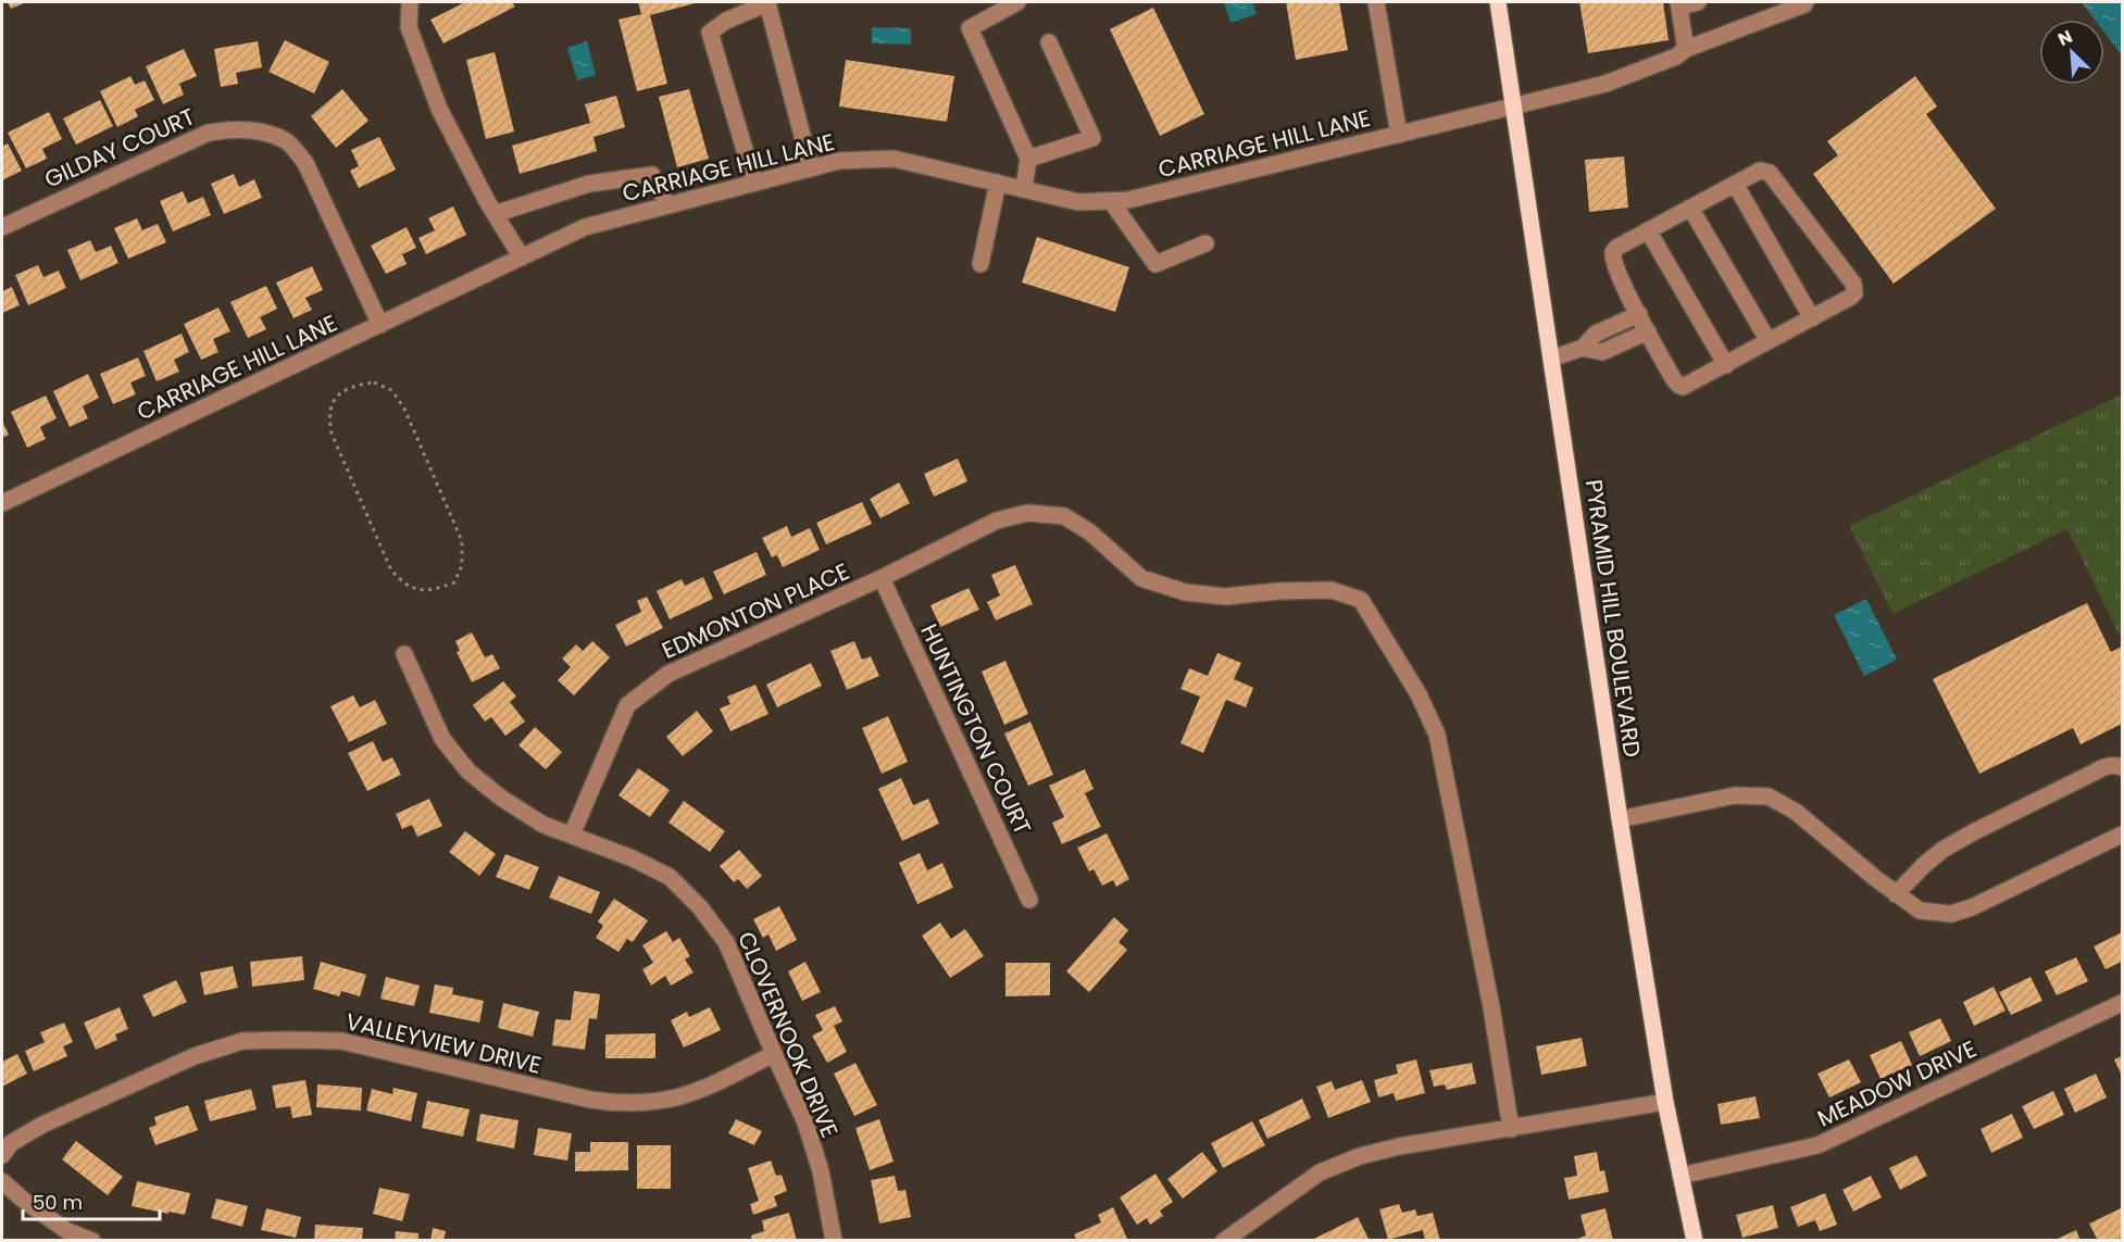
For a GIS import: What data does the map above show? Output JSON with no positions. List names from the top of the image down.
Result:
{
  "streets": {
    "main road": ["PYRAMID HILL BOULEVARD"],
    "street": [
      "CARRIAGE HILL LANE",
      "GILDAY COURT",
      "EDMONTON PLACE",
      "HUNTINGTON COURT",
      "CLOVERNOOK DRIVE",
      "VALLEYVIEW DRIVE",
      "MEADOW DRIVE"
    ]
  },
  "crossings": [
    ["CARRIAGE HILL LANE", "GILDAY COURT"],
    ["CARRIAGE HILL LANE", "PYRAMID HILL BOULEVARD"],
    ["EDMONTON PLACE", "HUNTINGTON COURT"],
    ["EDMONTON PLACE", "CLOVERNOOK DRIVE"],
    ["PYRAMID HILL BOULEVARD", "MEADOW DRIVE"],
    ["CLOVERNOOK DRIVE", "VALLEYVIEW DRIVE"]
  ],
  "scale_bar": "50 m",
  "north": "top left"
}
